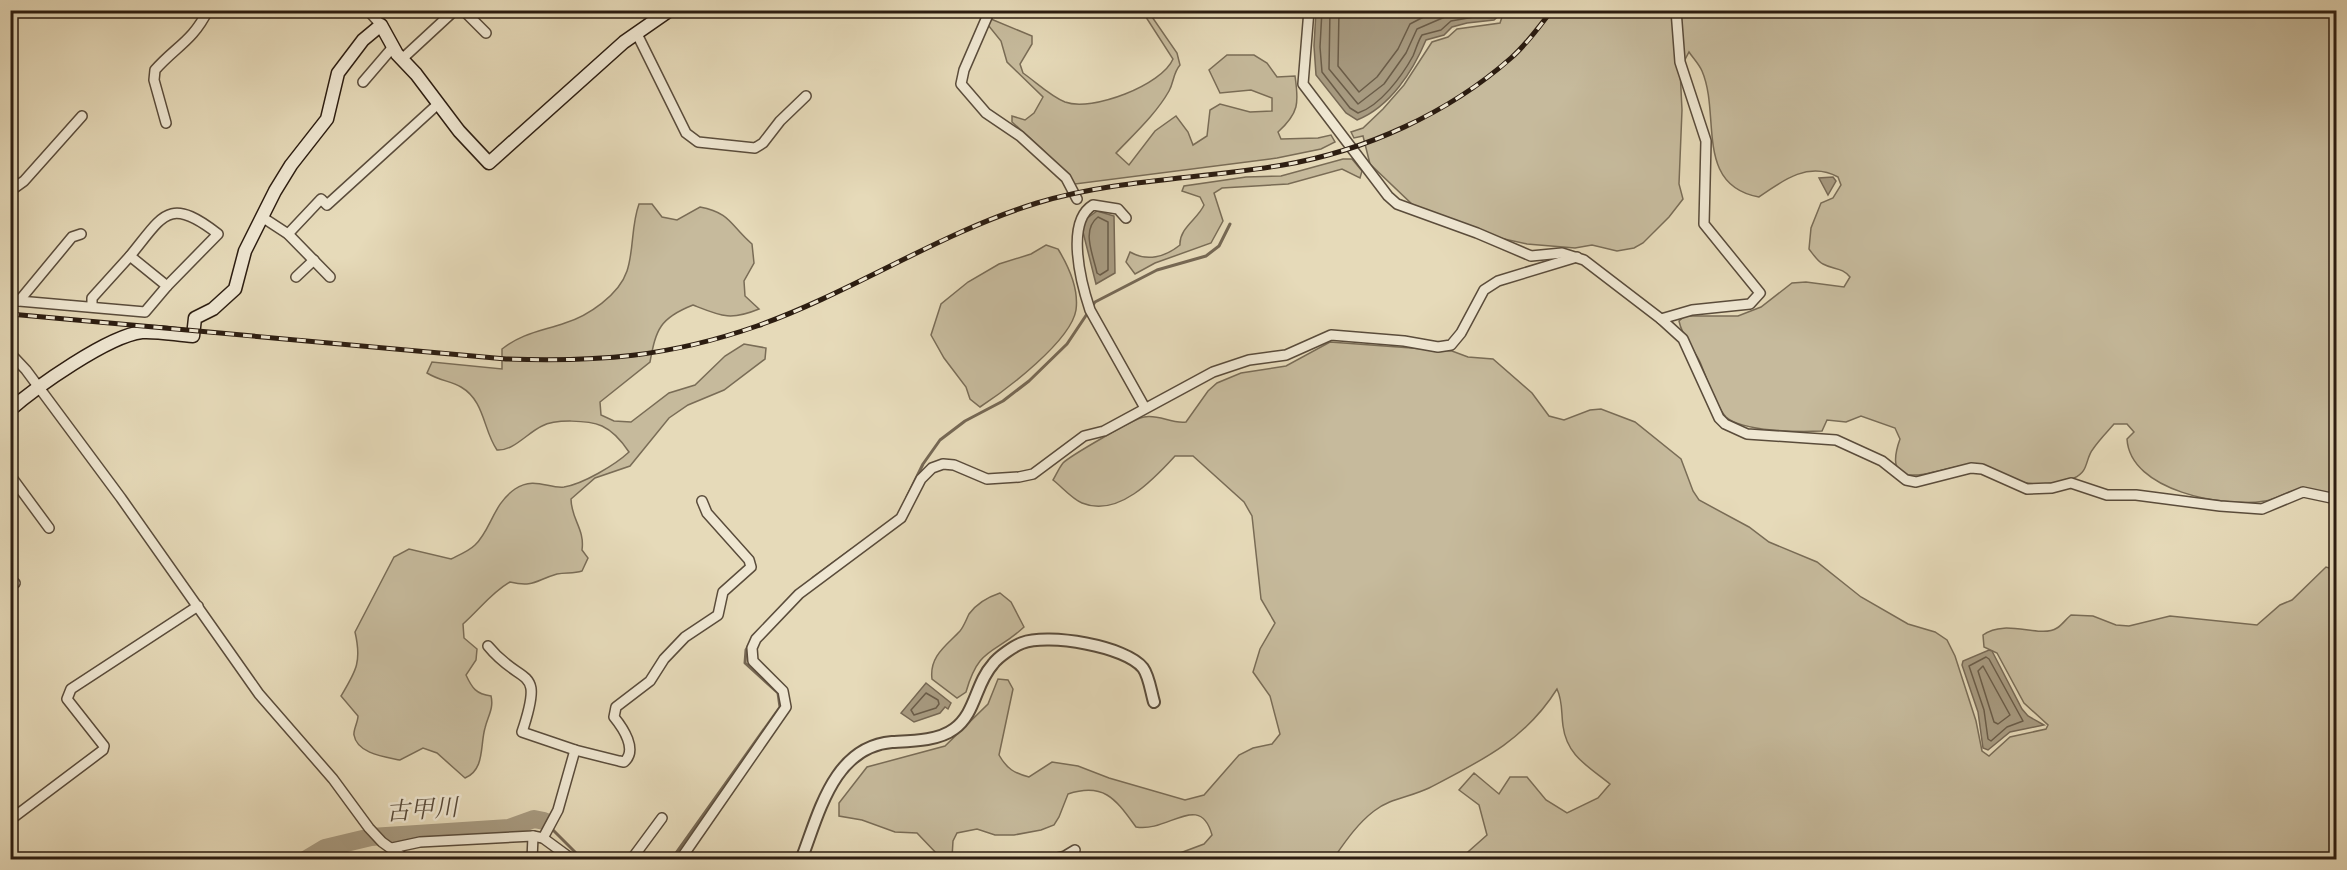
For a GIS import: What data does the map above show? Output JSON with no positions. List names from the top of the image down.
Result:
{
  "water": ["古甲川"]
}
